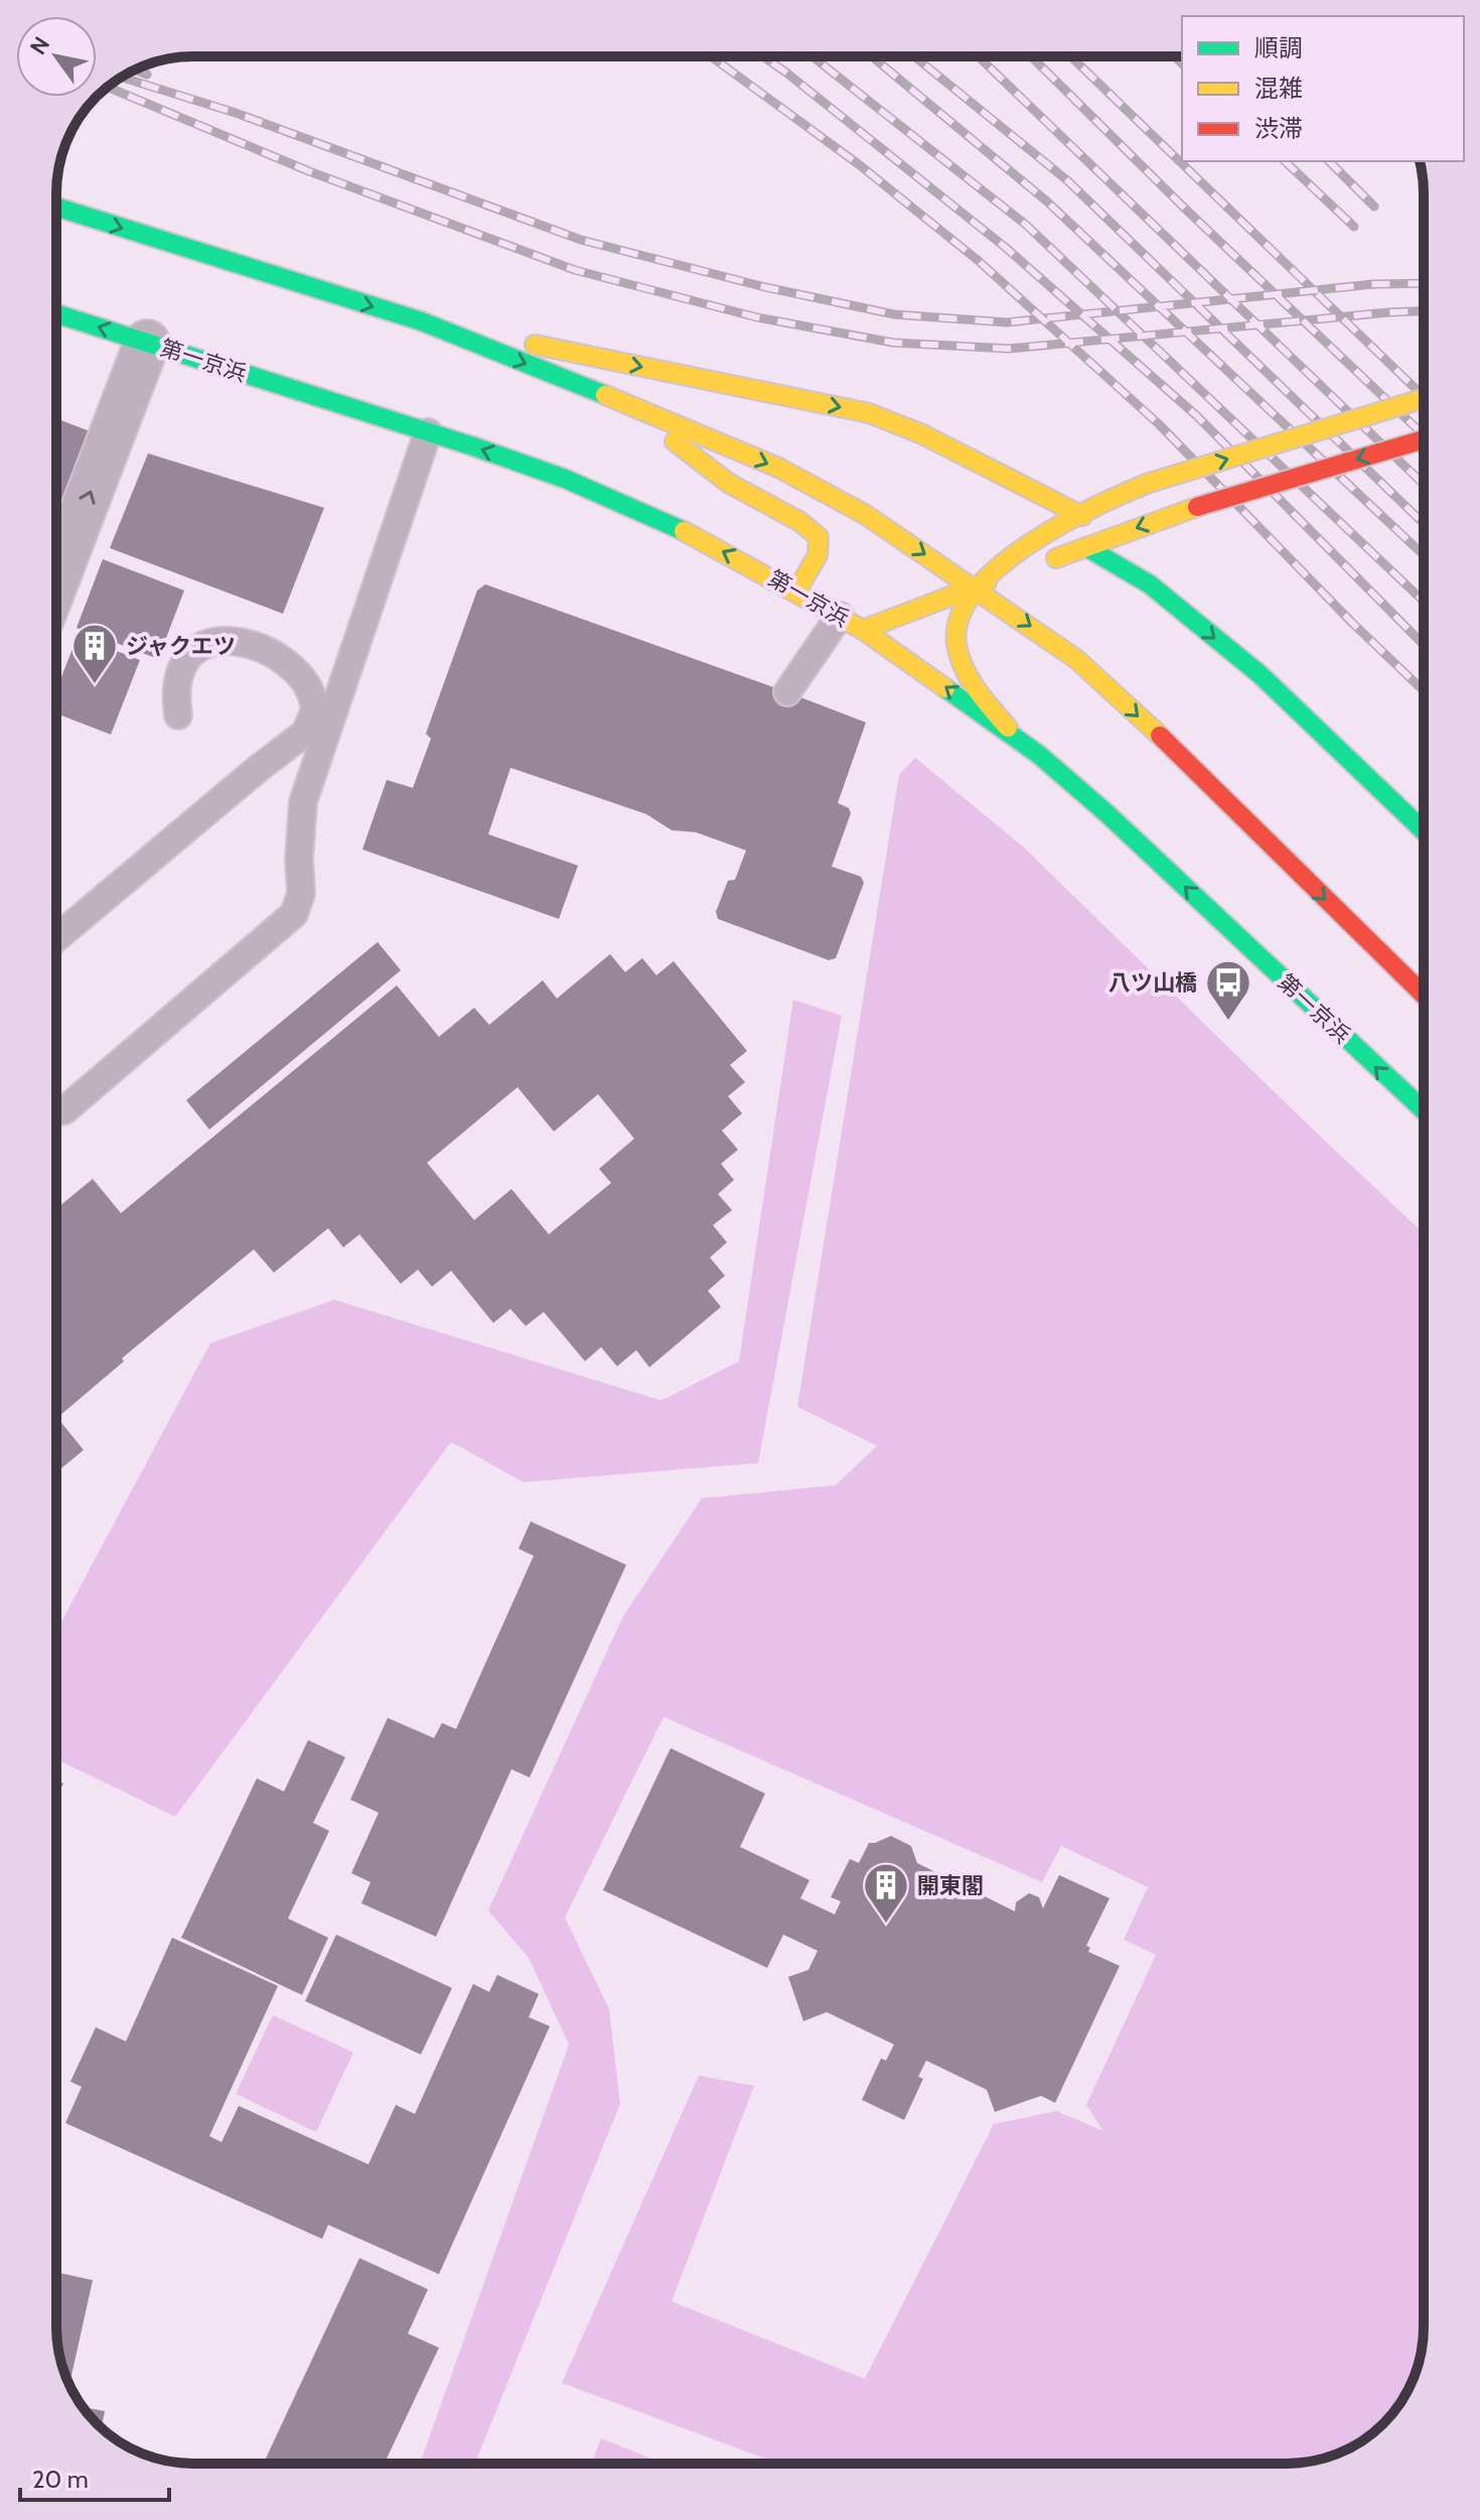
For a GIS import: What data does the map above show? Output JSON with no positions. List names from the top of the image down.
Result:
{
  "streets": {
    "main road": ["第一京浜"]
  },
  "places": {
    "building": ["ジャクエツ", "開東閣"],
    "bus stop": ["八ツ山橋"]
  },
  "legend": ["順調", "混雑", "渋滞"],
  "scale_bar": "20 m",
  "north": "top left"
}
